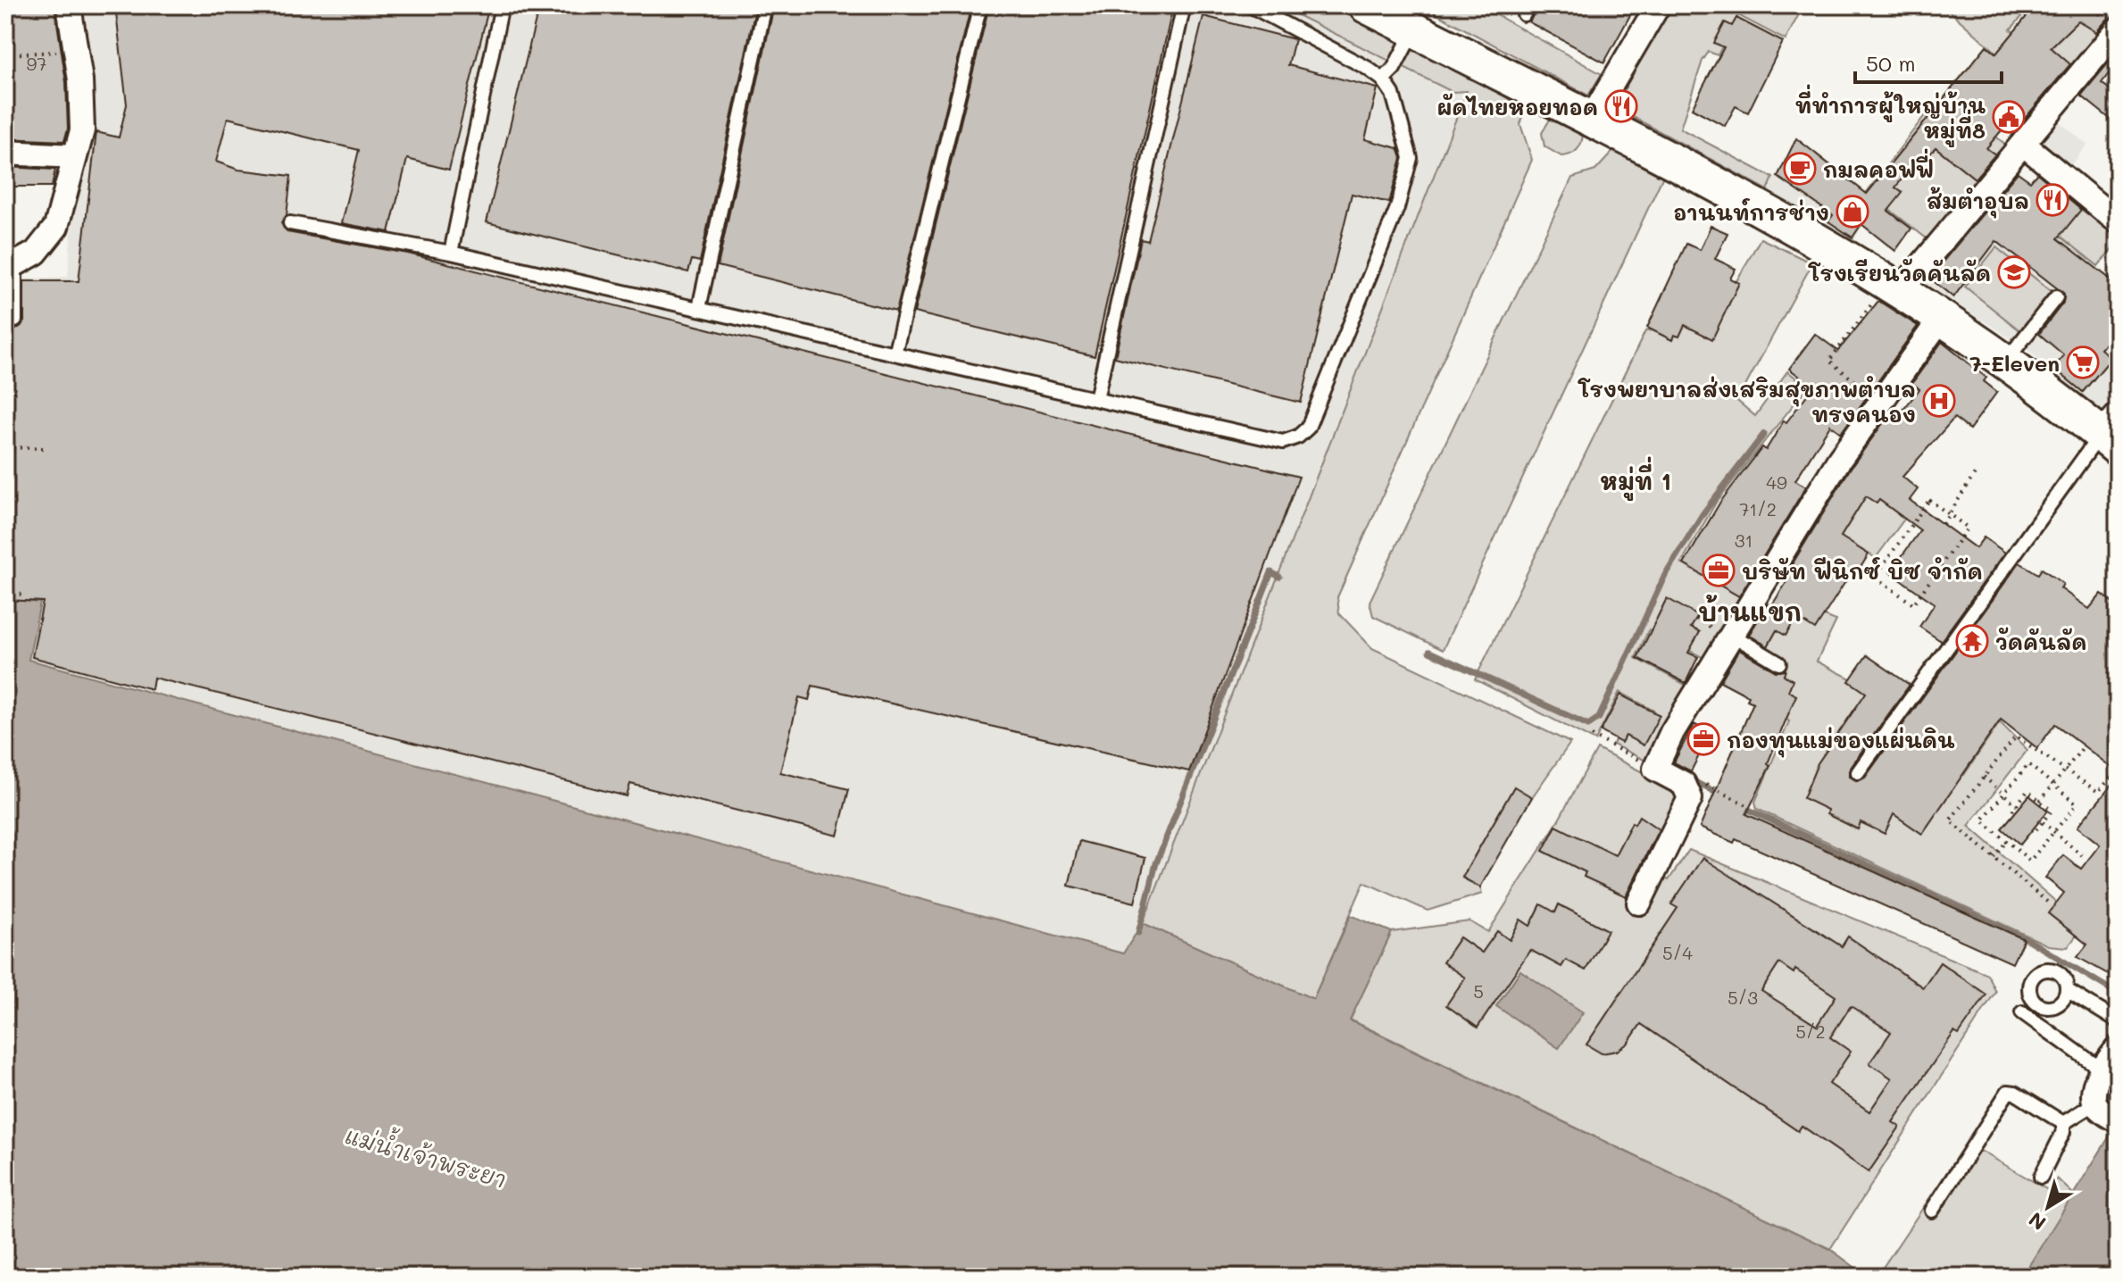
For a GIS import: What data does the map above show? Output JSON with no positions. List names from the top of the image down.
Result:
{
  "districts": ["หมู่ที่ 1", "บ้านแขก"],
  "water": ["แม่น้ำเจ้าพระยา"],
  "places": {
    "restaurant": ["ผัดไทยหอยทอด", "ส้มตำอุบล"],
    "public building": ["ที่ทำการผู้ใหญ่บ้าน หมู่ที่8"],
    "cafe": ["กมลคอฟฟี่"],
    "shop": ["อานนท์การช่าง"],
    "school or university": ["โรงเรียนวัดคันลัด"],
    "supermarket": ["7-Eleven"],
    "hospital": ["โรงพยาบาลส่งเสริมสุขภาพตำบล ทรงคนอง"],
    "office": ["บริษัท ฟีนิกซ์ บิซ จำกัด", "กองทุนแม่ของแผ่นดิน"],
    "temple": ["วัดคันลัด"]
  },
  "house_numbers": [
    "97",
    "49",
    "71/2",
    "31",
    "5/4",
    "5",
    "5/3",
    "5/2"
  ],
  "scale_bar": "50 m",
  "north": "bottom left"
}
